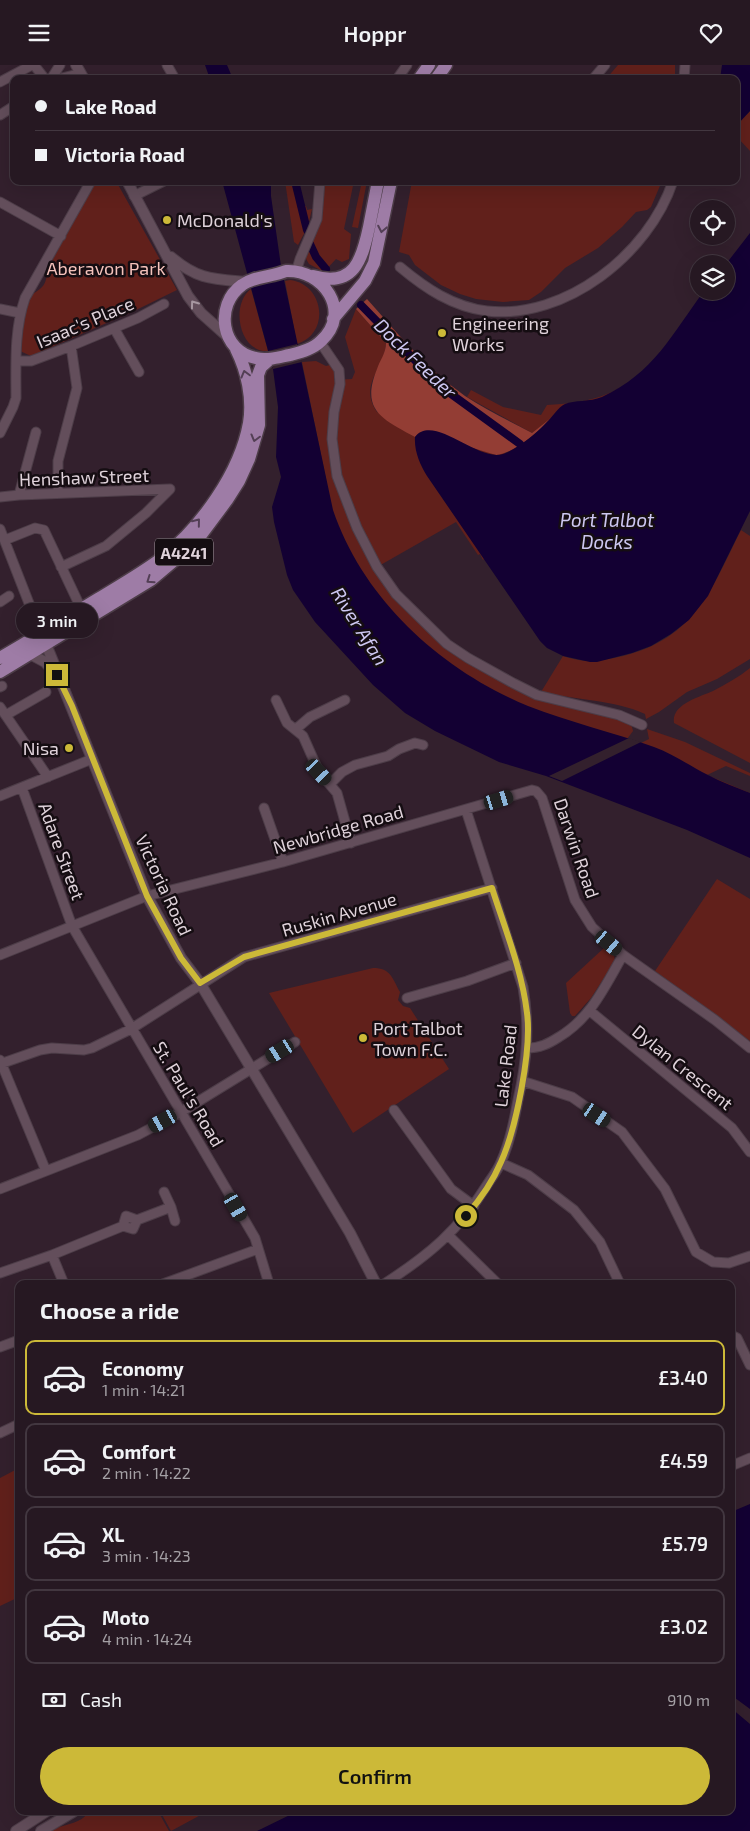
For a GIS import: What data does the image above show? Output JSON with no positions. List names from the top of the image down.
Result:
{
  "streets": {
    "main road": ["A4241"],
    "street": [
      "Isaac's Place",
      "Henshaw Street",
      "Newbridge Road",
      "Darwin Road",
      "Adare Street",
      "Victoria Road",
      "Ruskin Avenue",
      "Lake Road",
      "Dylan Crescent",
      "St. Paul's Road"
    ]
  },
  "crossings": [
    ["A4241", "Victoria Road"],
    ["Newbridge Road", "Darwin Road"],
    ["Newbridge Road", "Adare Street"],
    ["Newbridge Road", "Victoria Road"],
    ["Newbridge Road", "Lake Road"],
    ["Newbridge Road", "St. Paul's Road"],
    ["Adare Street", "St. Paul's Road"],
    ["Victoria Road", "Ruskin Avenue"],
    ["Ruskin Avenue", "Lake Road"],
    ["Ruskin Avenue", "St. Paul's Road"]
  ],
  "water": ["Dock Feeder", "Port Talbot Docks", "River Afan"],
  "parks": ["Aberavon Park"],
  "places": [
    "McDonald's",
    "Engineering Works",
    "Nisa",
    "Port Talbot Town F.C."
  ],
  "page": {
    "header": "Hoppr",
    "banner": ["Lake Road", "Victoria Road"],
    "bubble": "3 min",
    "heading": "Choose a ride",
    "list": [
      {
        "name": "Economy",
        "note": "1 min · 14:21",
        "value": "£3.40"
      },
      {
        "name": "Comfort",
        "note": "2 min · 14:22",
        "value": "£4.59"
      },
      {
        "name": "XL",
        "note": "3 min · 14:23",
        "value": "£5.79"
      },
      {
        "name": "Moto",
        "note": "4 min · 14:24",
        "value": "£3.02"
      }
    ],
    "pay": ["Cash", "910 m"],
    "buttons": "Confirm"
  }
}
